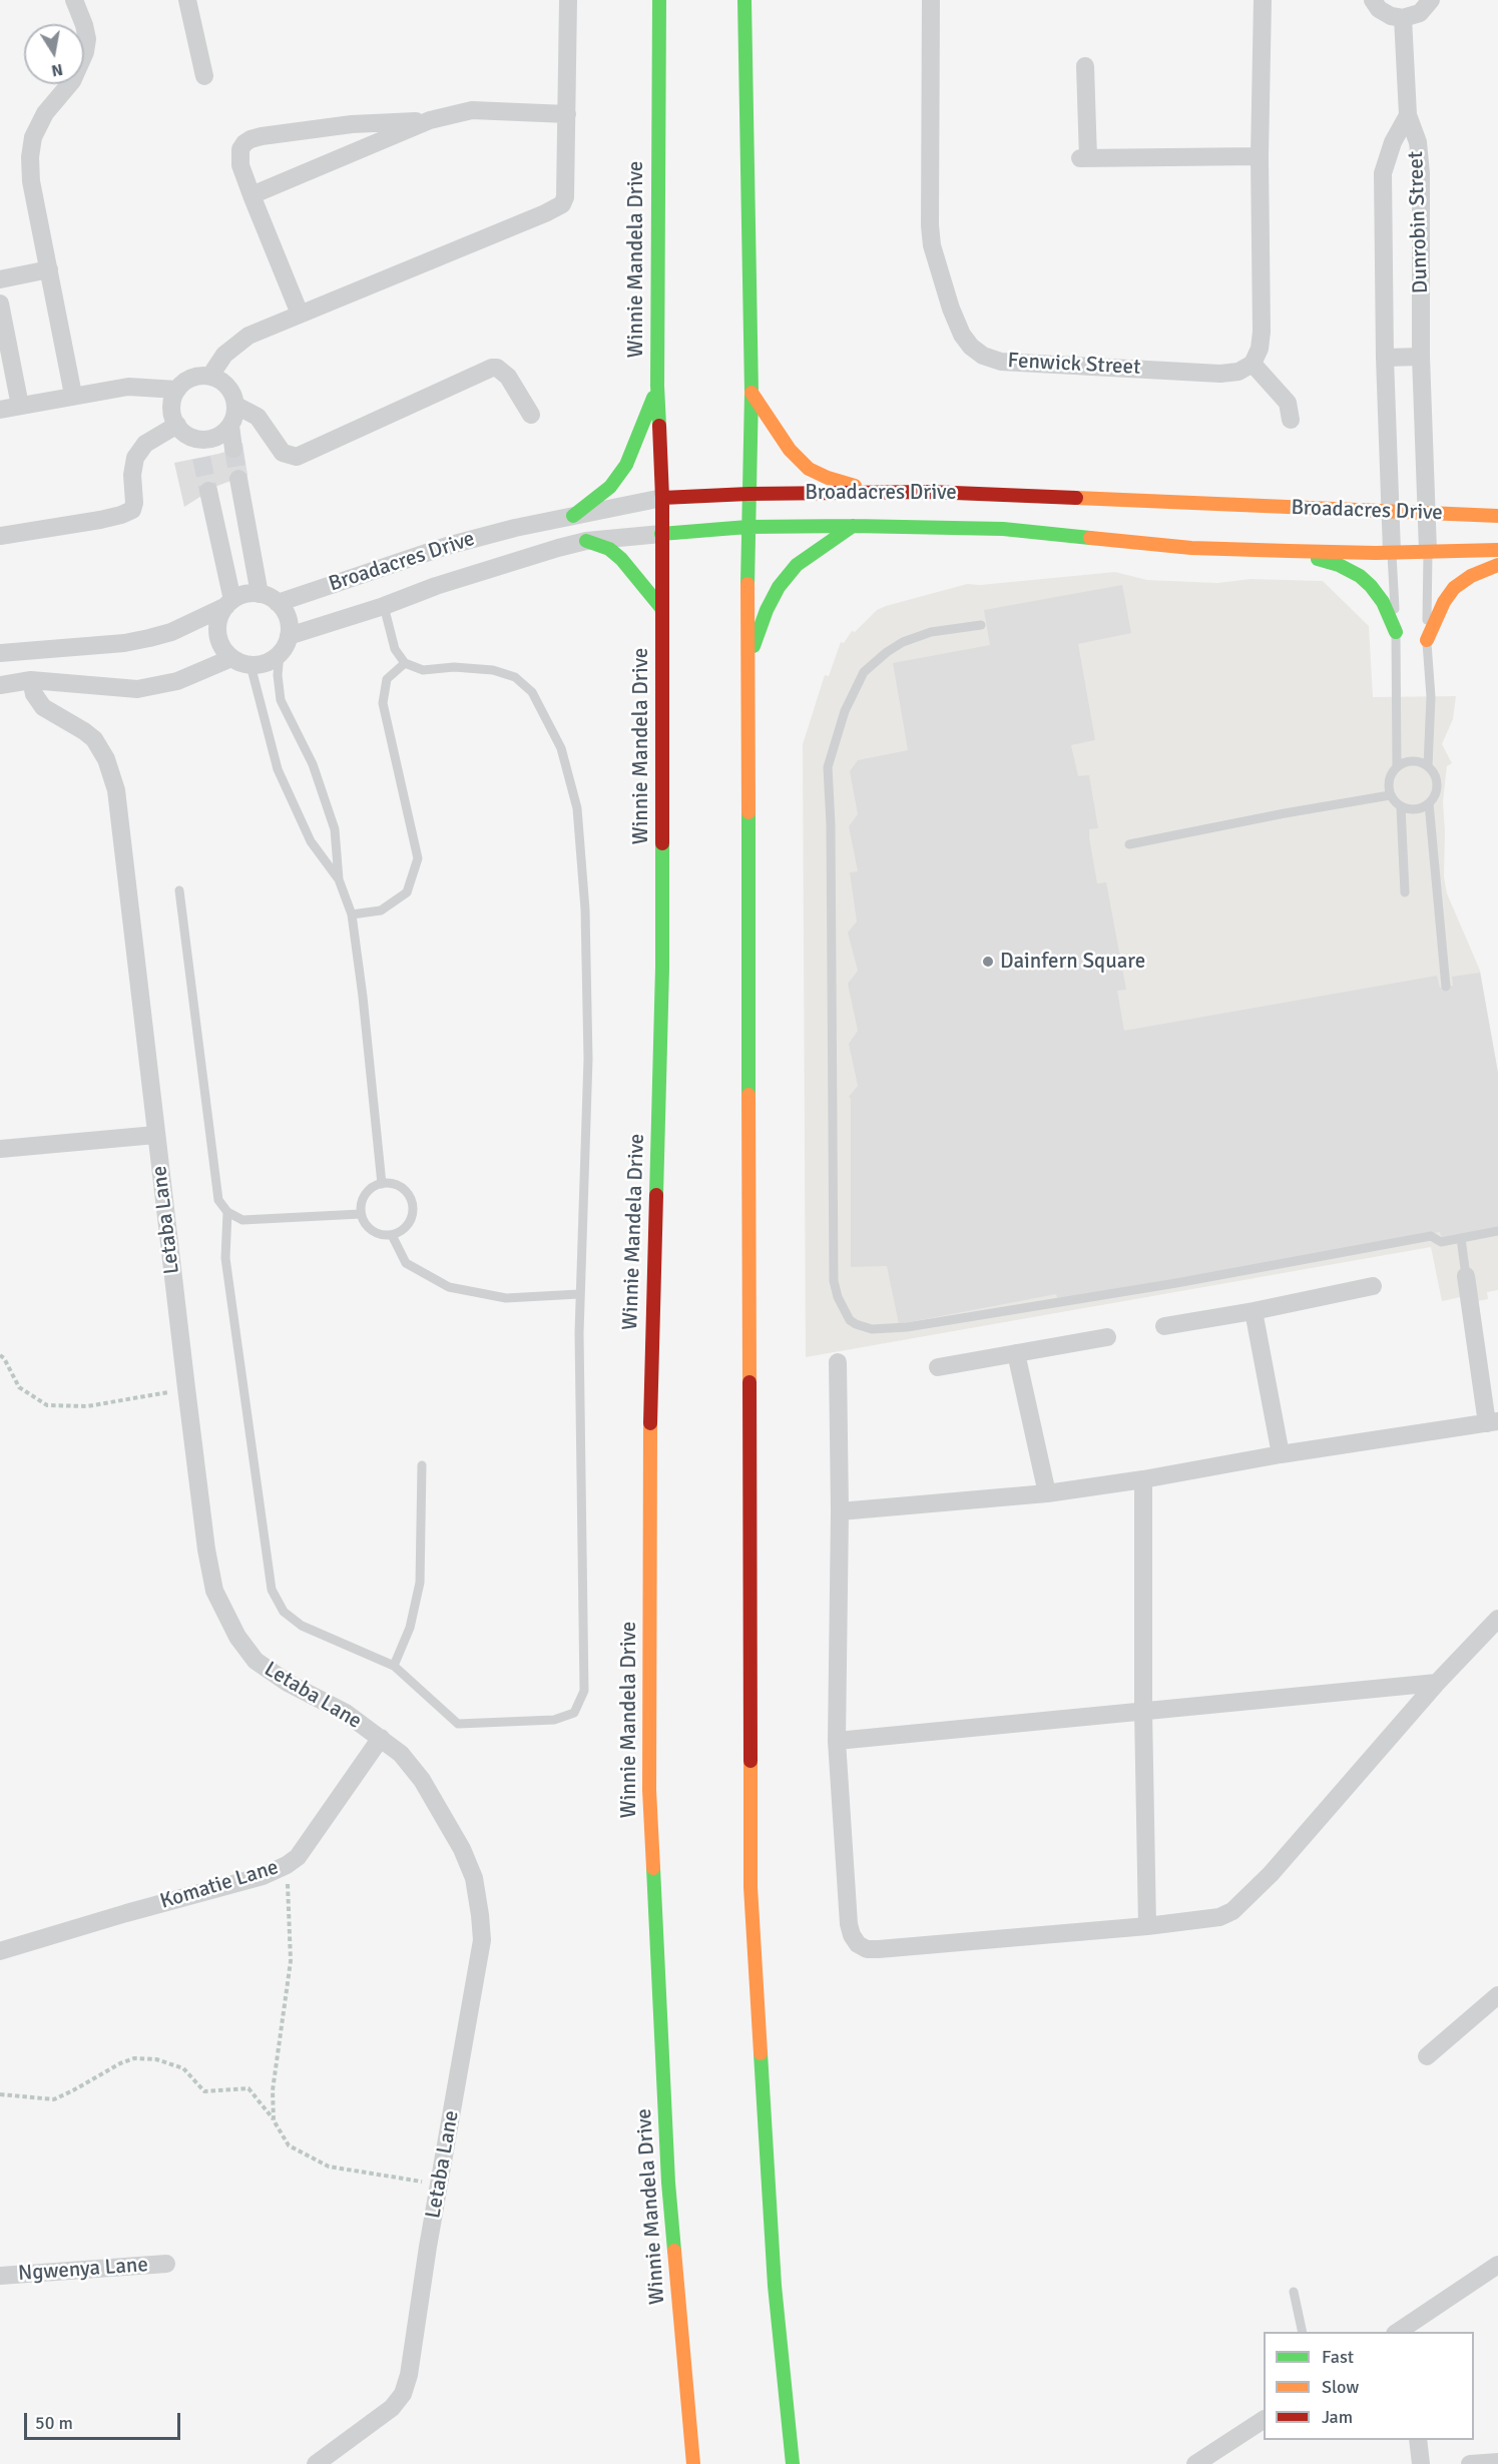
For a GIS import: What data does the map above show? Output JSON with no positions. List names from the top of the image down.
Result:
{
  "streets": {
    "main road": ["Winnie Mandela Drive", "Broadacres Drive"],
    "street": [
      "Dunrobin Street",
      "Fenwick Street",
      "Letaba Lane",
      "Komatie Lane",
      "Ngwenya Lane"
    ]
  },
  "crossings": [
    ["Dunrobin Street", "Broadacres Drive"],
    ["Winnie Mandela Drive", "Broadacres Drive"],
    ["Letaba Lane", "Komatie Lane"]
  ],
  "places": ["Dainfern Square"],
  "legend": ["Fast", "Slow", "Jam"],
  "scale_bar": "50 m",
  "north": "bottom"
}
